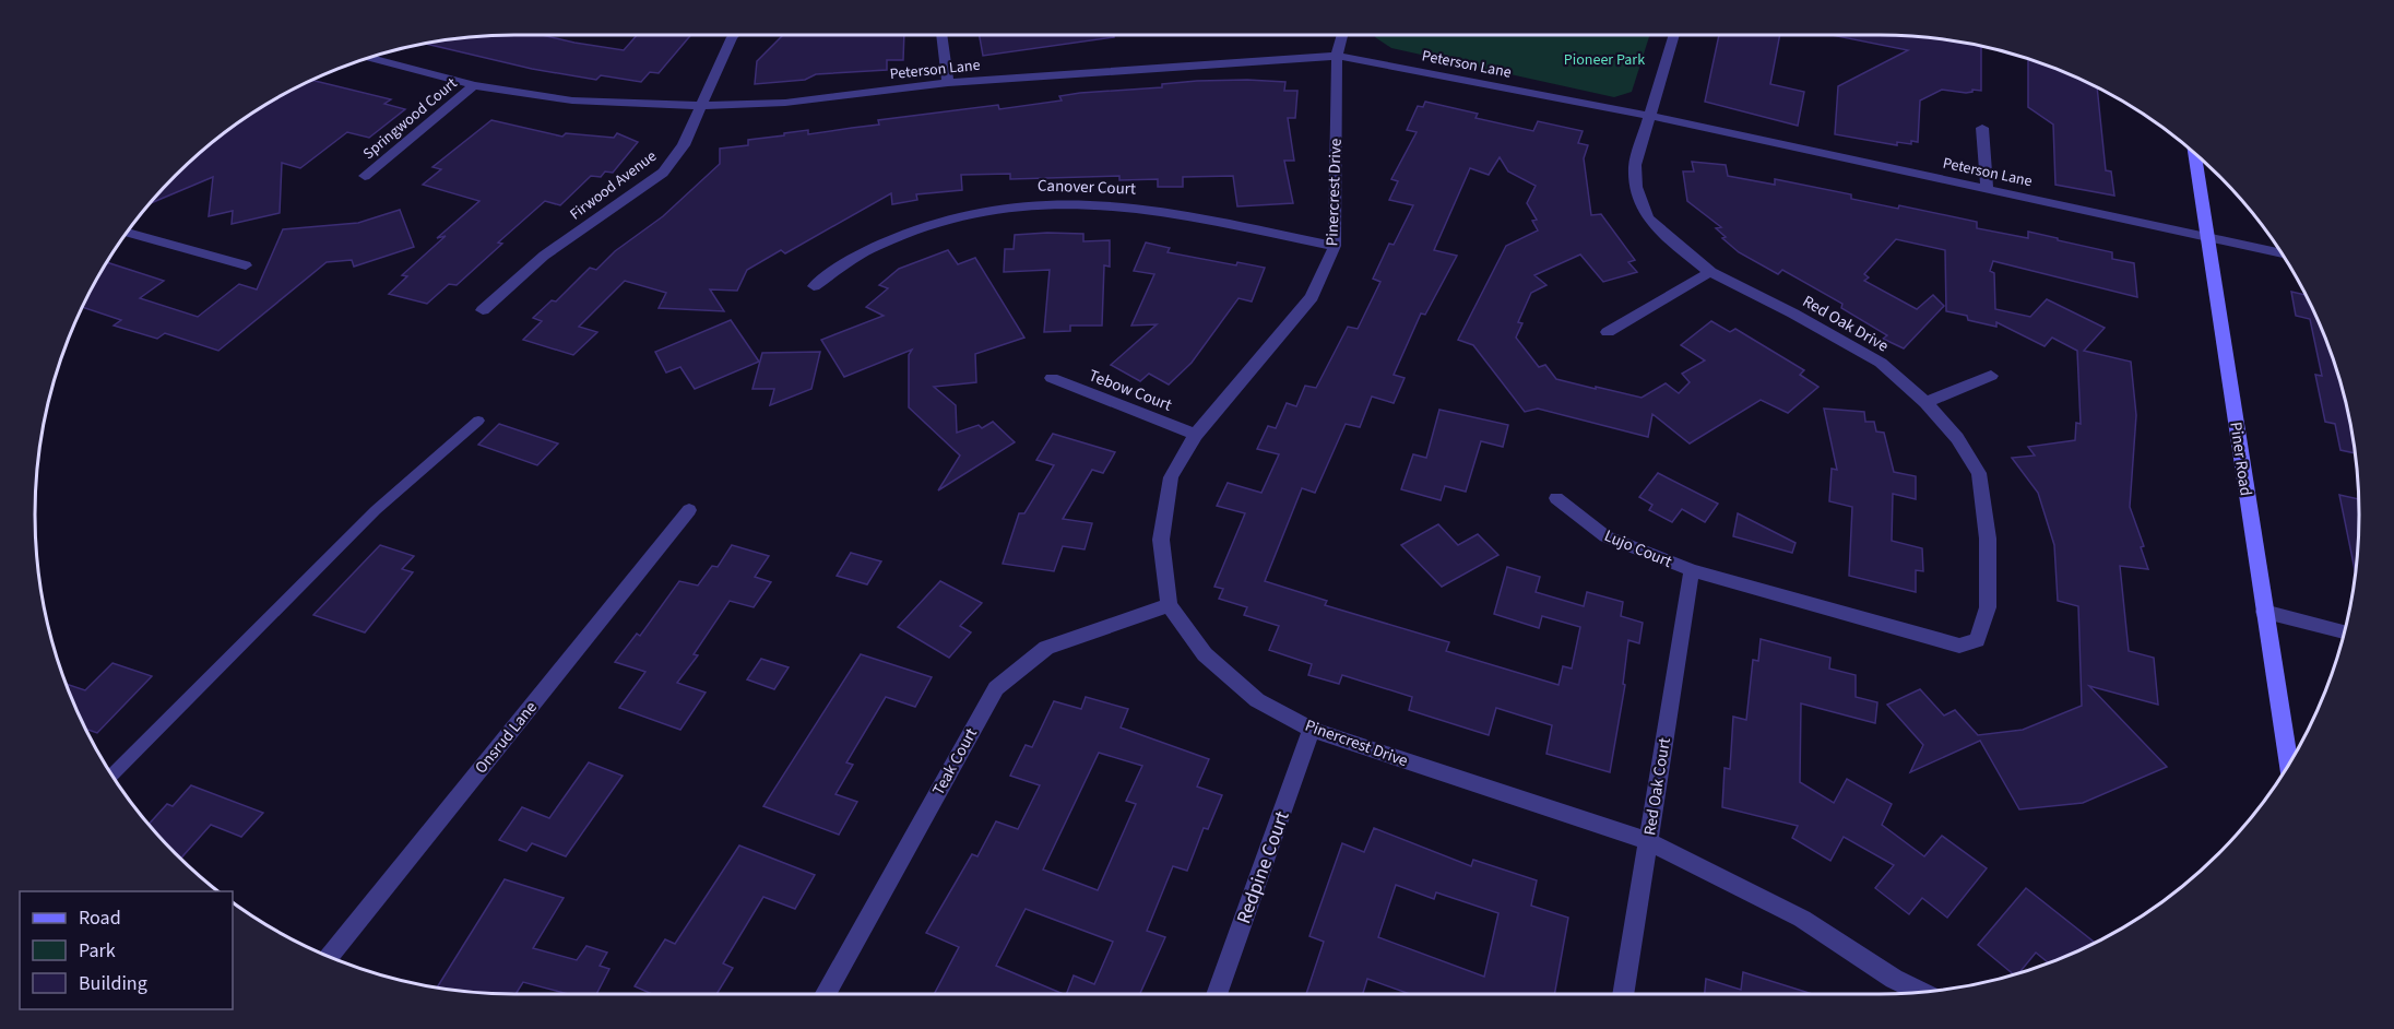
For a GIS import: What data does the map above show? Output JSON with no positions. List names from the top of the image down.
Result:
{
  "streets": {
    "main road": ["Piner Road"],
    "street": [
      "Peterson Lane",
      "Springwood Court",
      "Firwood Avenue",
      "Canover Court",
      "Pinercrest Drive",
      "Red Oak Drive",
      "Tebow Court",
      "Lujo Court",
      "Onsrud Lane",
      "Teak Court",
      "Red Oak Court",
      "Redpine Court"
    ]
  },
  "crossings": [
    ["Peterson Lane", "Springwood Court"],
    ["Peterson Lane", "Firwood Avenue"],
    ["Peterson Lane", "Pinercrest Drive"],
    ["Peterson Lane", "Red Oak Drive"],
    ["Peterson Lane", "Piner Road"],
    ["Canover Court", "Pinercrest Drive"],
    ["Pinercrest Drive", "Tebow Court"],
    ["Pinercrest Drive", "Teak Court"],
    ["Pinercrest Drive", "Red Oak Court"],
    ["Pinercrest Drive", "Redpine Court"],
    ["Red Oak Drive", "Lujo Court"],
    ["Red Oak Drive", "Red Oak Court"],
    ["Lujo Court", "Red Oak Court"]
  ],
  "parks": ["Pioneer Park"],
  "legend": ["Road", "Park", "Building"]
}
